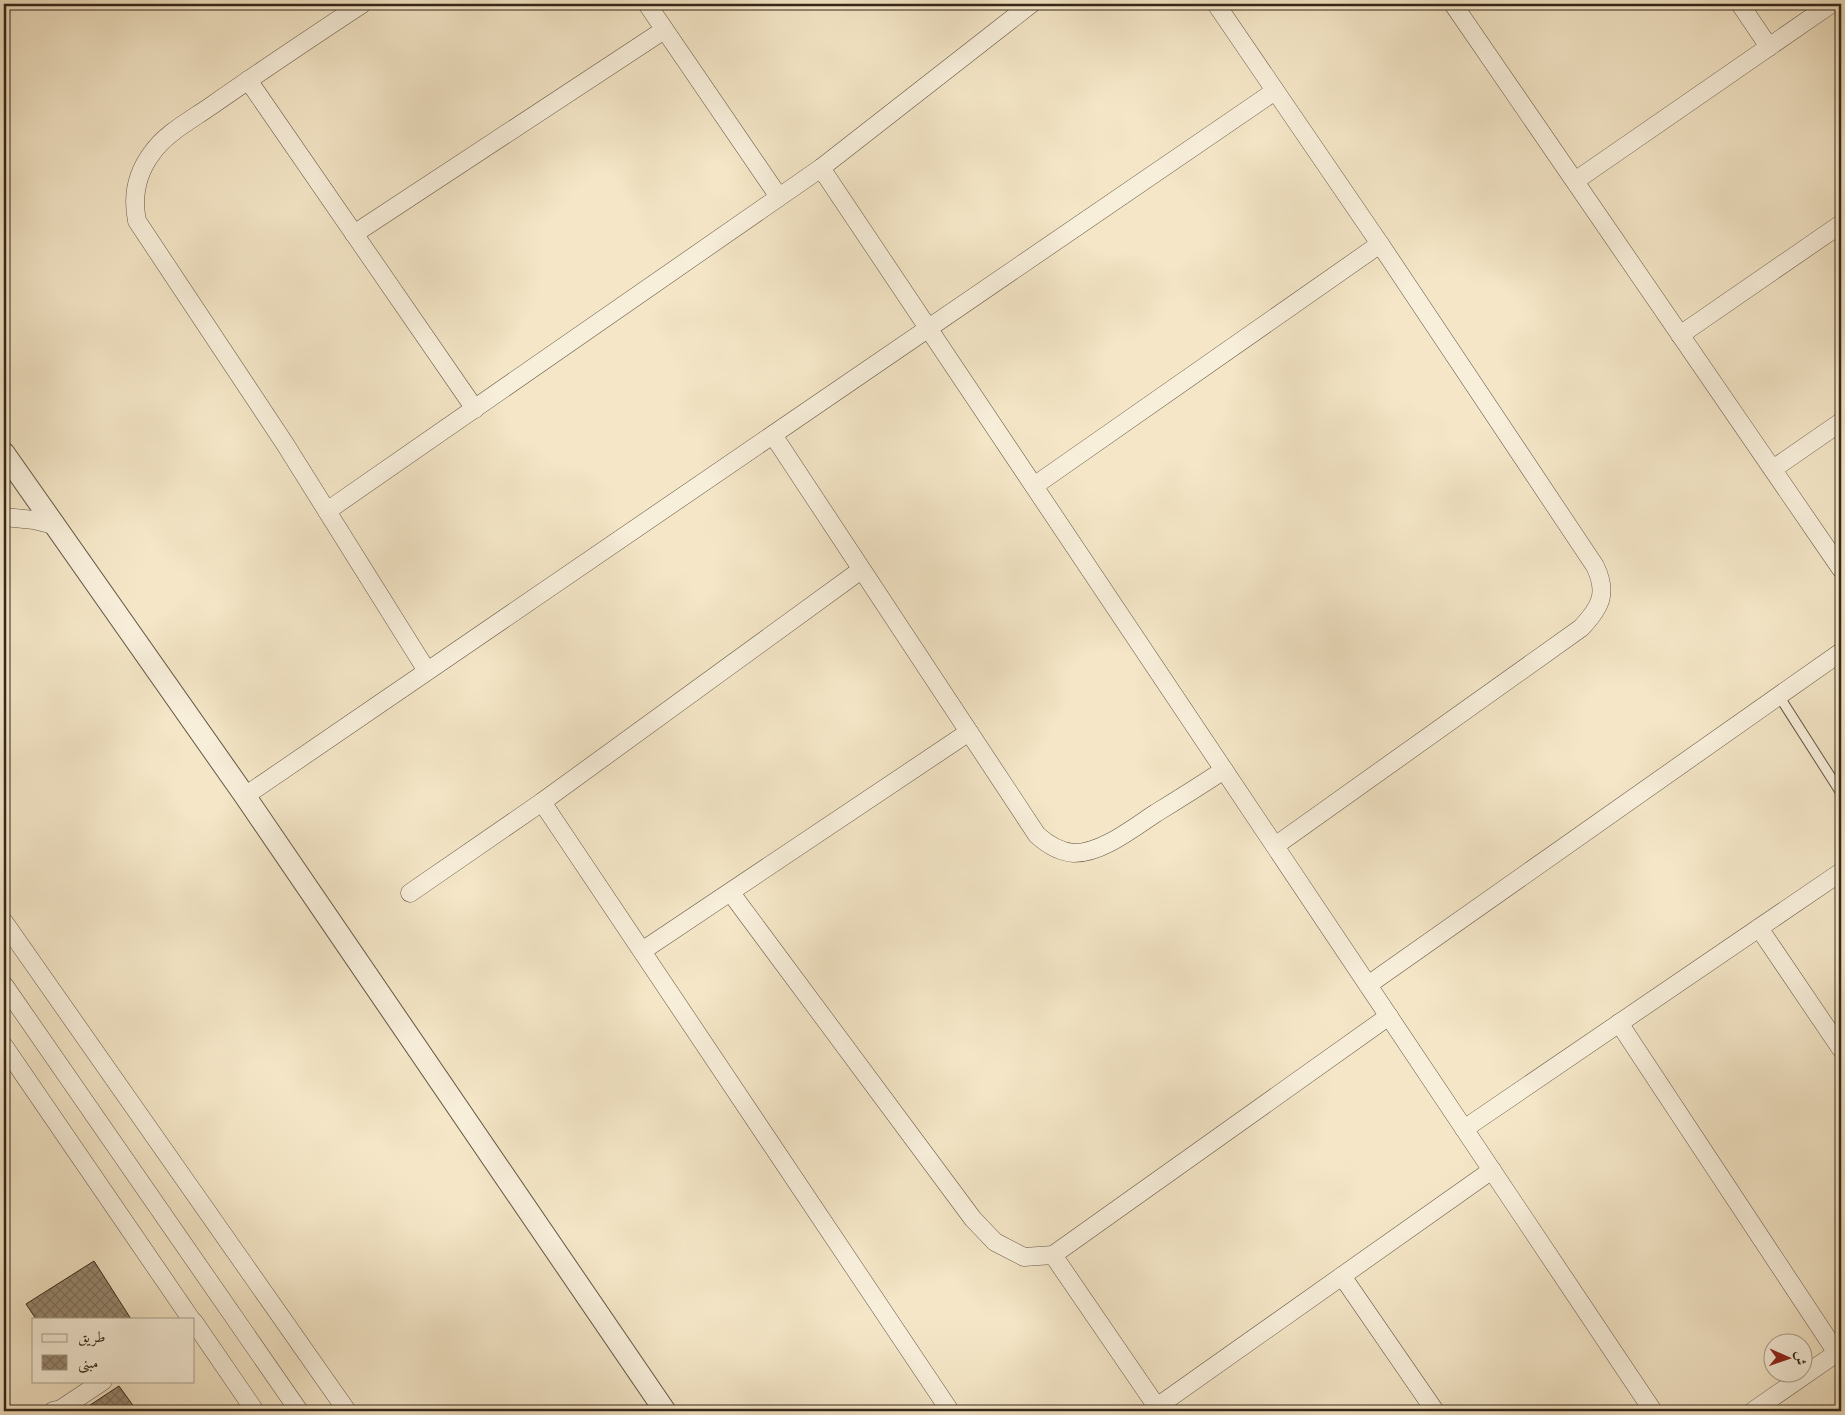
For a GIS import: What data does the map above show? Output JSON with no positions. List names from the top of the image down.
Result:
{
  "legend": ["طريق", "مبنى"],
  "north": "right"
}
